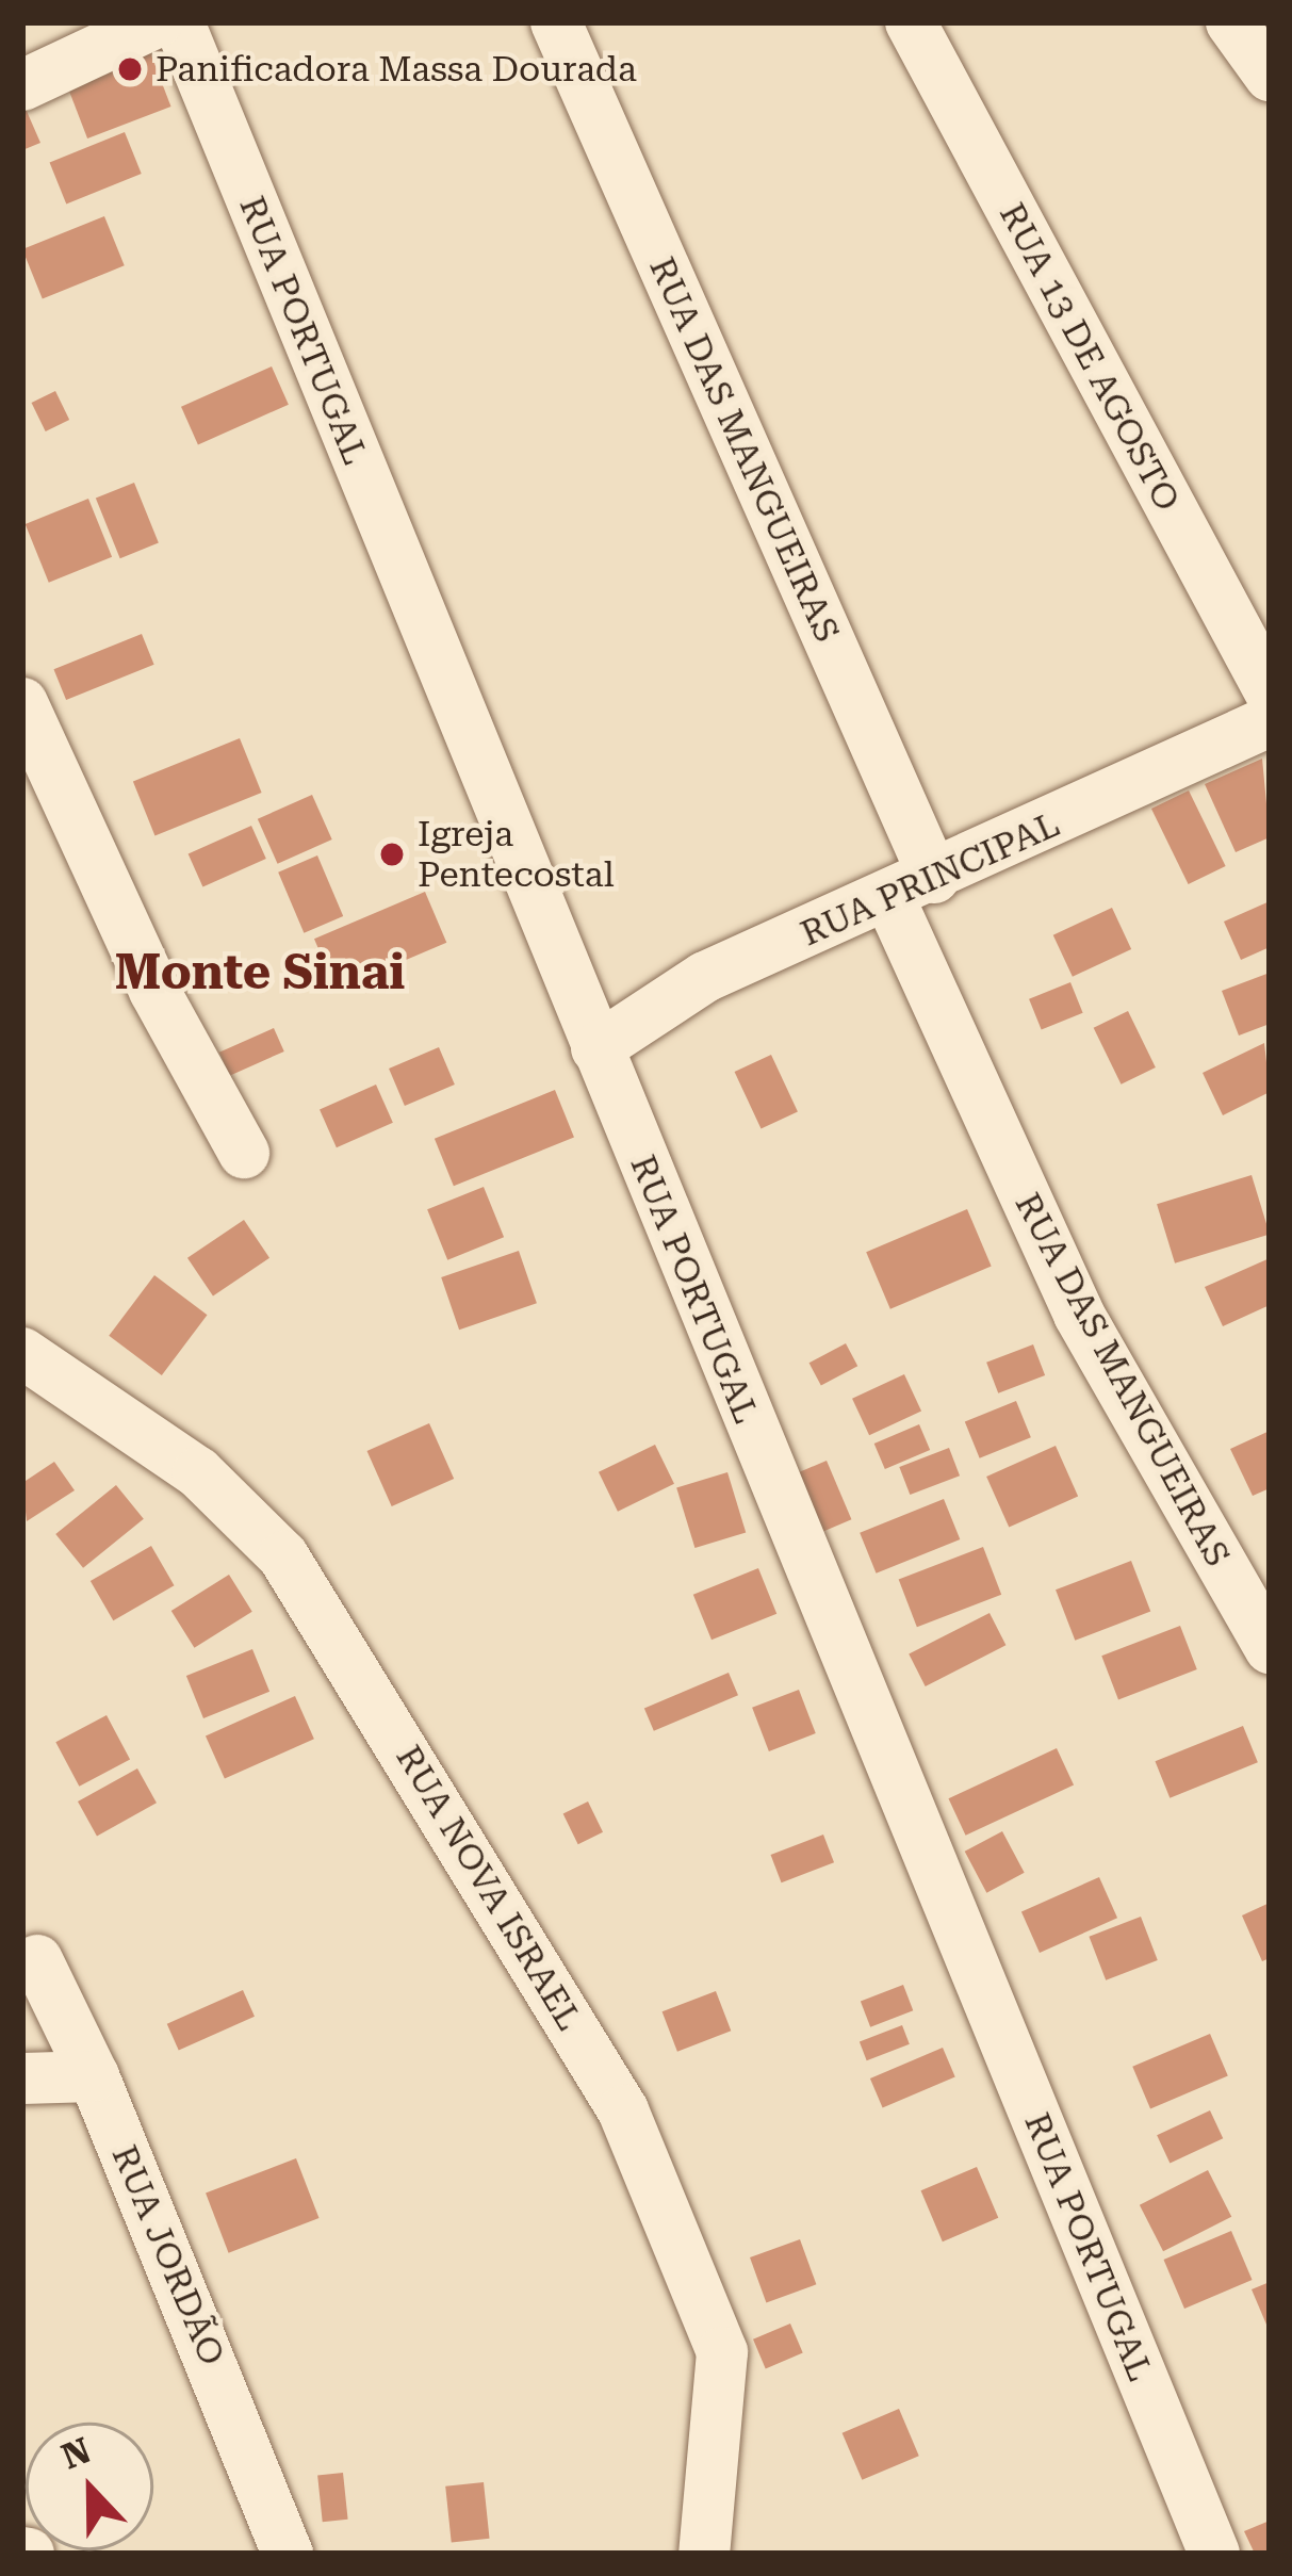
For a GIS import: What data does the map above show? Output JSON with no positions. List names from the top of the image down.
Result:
{
  "streets": {
    "street": [
      "RUA PORTUGAL",
      "RUA 13 DE AGOSTO",
      "RUA DAS MANGUEIRAS",
      "RUA PRINCIPAL",
      "RUA NOVA ISRAEL",
      "RUA JORDÃO"
    ]
  },
  "crossings": [
    ["RUA PORTUGAL", "RUA PRINCIPAL"],
    ["RUA DAS MANGUEIRAS", "RUA PRINCIPAL"]
  ],
  "districts": ["Monte Sinai"],
  "places": ["Panificadora Massa Dourada", "Igreja Pentecostal"],
  "north": "top"
}
